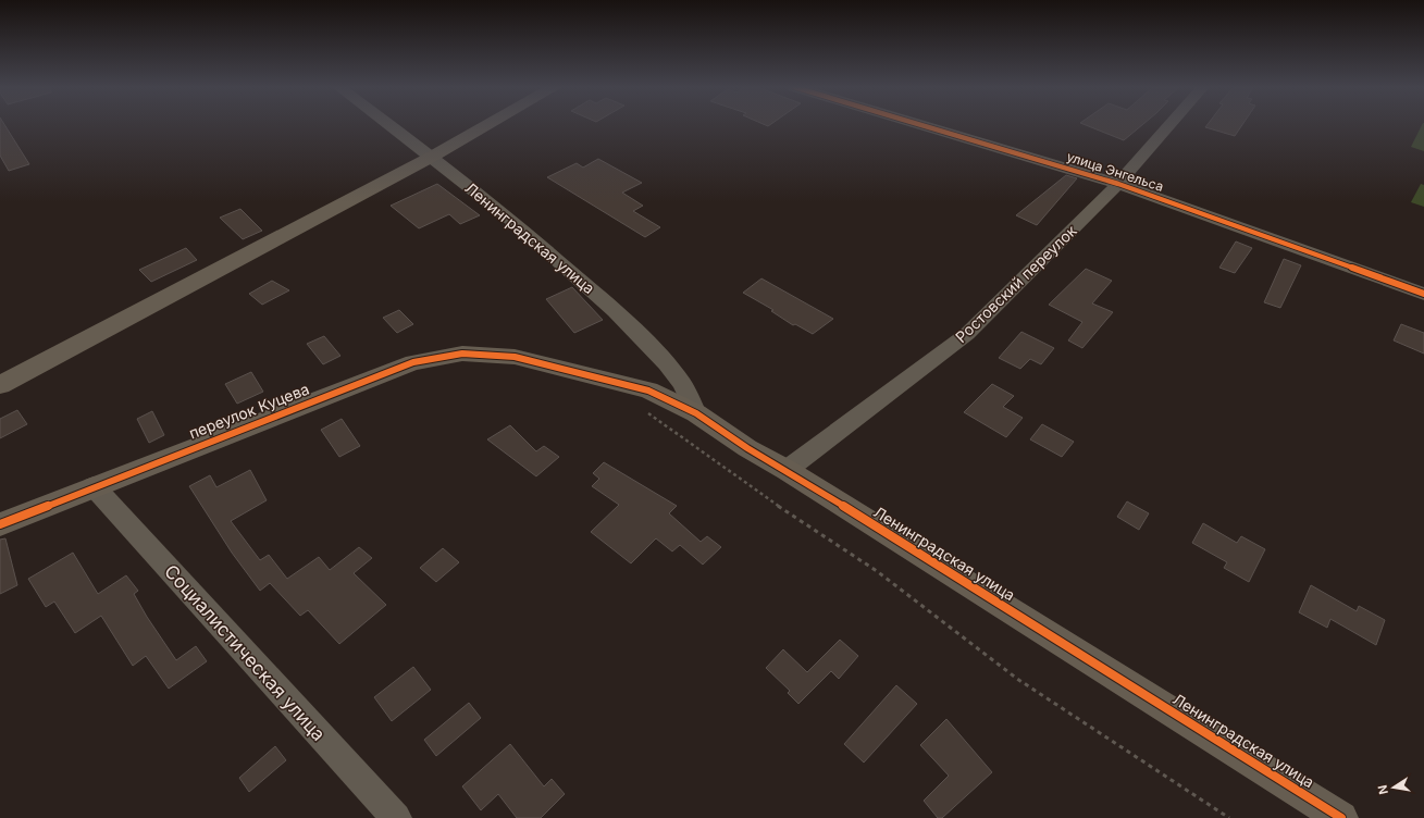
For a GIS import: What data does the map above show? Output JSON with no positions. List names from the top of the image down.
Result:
{
  "streets": {
    "street": [
      "улица Энгельса",
      "Ленинградская улица",
      "Ростовский переулок",
      "переулок Куцева",
      "Социалистическая улица"
    ]
  },
  "crossings": [
    ["улица Энгельса", "Ростовский переулок"],
    ["Ленинградская улица", "Ростовский переулок"],
    ["Ленинградская улица", "переулок Куцева"],
    ["переулок Куцева", "Социалистическая улица"]
  ],
  "north": "left"
}
